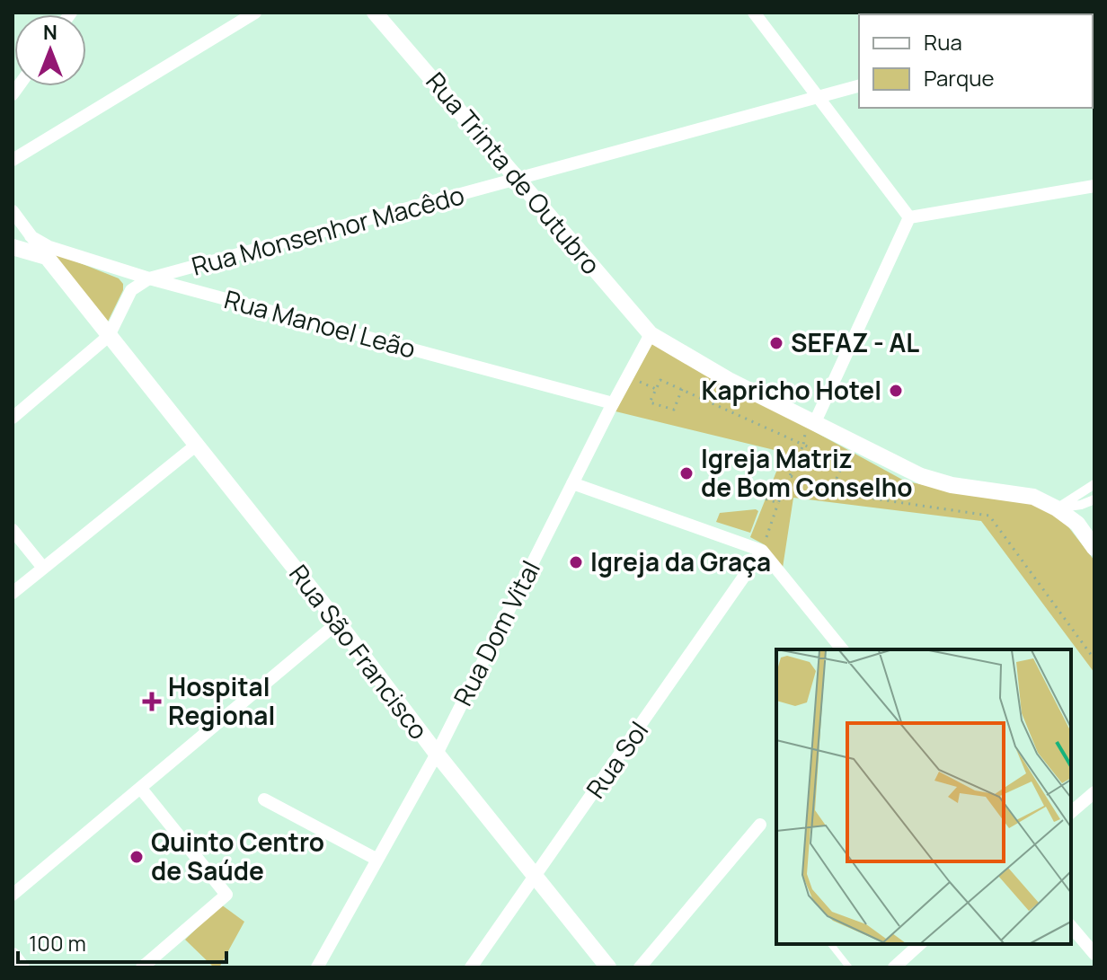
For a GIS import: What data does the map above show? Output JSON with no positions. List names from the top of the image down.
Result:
{
  "streets": {
    "street": [
      "Rua Trinta de Outubro",
      "Rua Monsenhor Macêdo",
      "Rua Manoel Leão",
      "Rua Dom Vital",
      "Rua São Francisco",
      "Rua Sol"
    ]
  },
  "crossings": [
    ["Rua Trinta de Outubro", "Rua Monsenhor Macêdo"],
    ["Rua Trinta de Outubro", "Rua Dom Vital"],
    ["Rua Monsenhor Macêdo", "Rua Manoel Leão"],
    ["Rua Monsenhor Macêdo", "Rua São Francisco"],
    ["Rua Manoel Leão", "Rua Dom Vital"],
    ["Rua Dom Vital", "Rua São Francisco"],
    ["Rua São Francisco", "Rua Sol"]
  ],
  "places": {
    "other": [
      "SEFAZ - AL",
      "Kapricho Hotel",
      "Igreja Matriz de Bom Conselho",
      "Igreja da Graça",
      "Quinto Centro de Saúde"
    ],
    "health": ["Hospital Regional"]
  },
  "legend": ["Rua", "Parque"],
  "scale_bar": "100 m",
  "north": "top"
}
